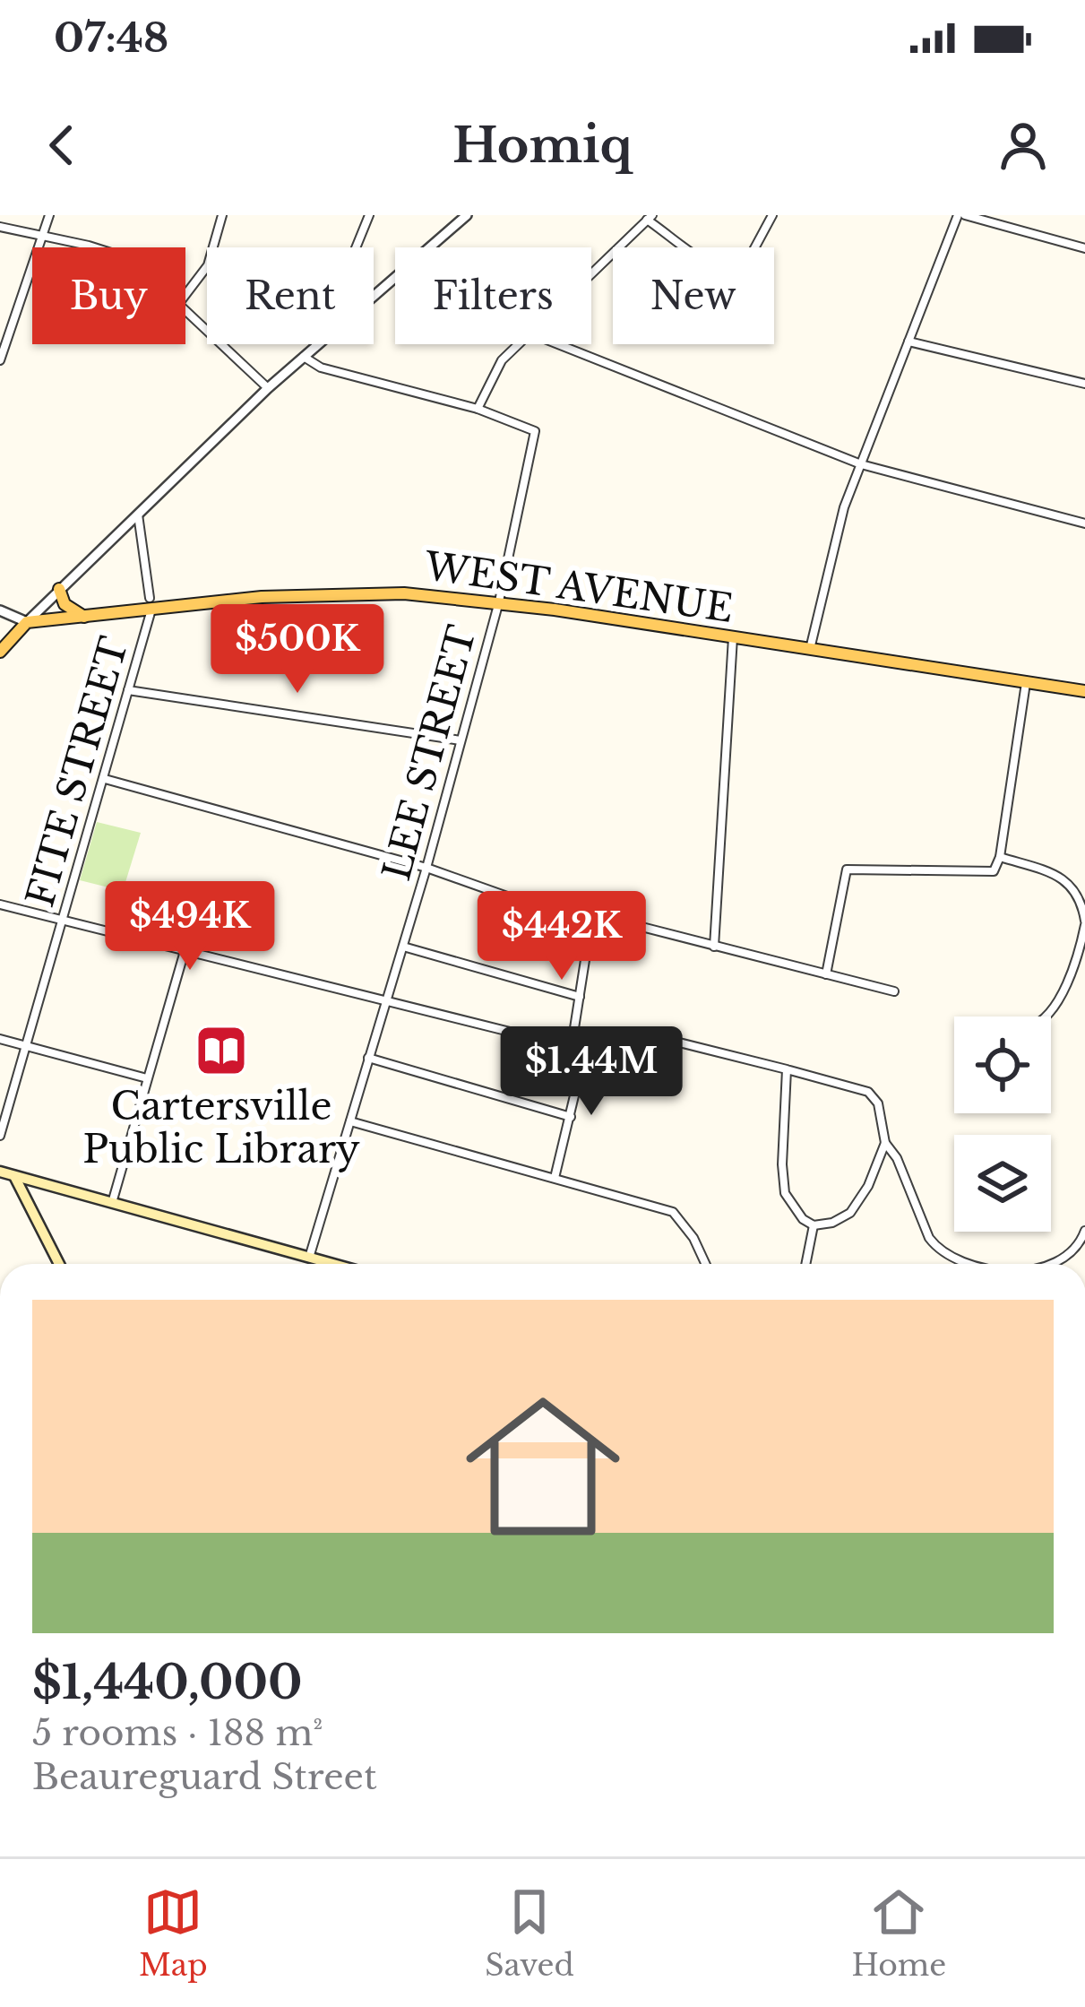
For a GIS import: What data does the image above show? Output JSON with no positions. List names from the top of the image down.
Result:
{
  "streets": {
    "main road": ["WEST AVENUE"],
    "street": ["LEE STREET", "FITE STREET"]
  },
  "crossings": [
    ["WEST AVENUE", "LEE STREET"],
    ["WEST AVENUE", "FITE STREET"]
  ],
  "places": {
    "library": ["Cartersville Public Library"]
  },
  "page": {
    "status": "07:48",
    "header": "Homiq",
    "chip": [
      "Buy",
      "Rent",
      "Filters",
      "New"
    ],
    "price": [
      "$500K",
      "$494K",
      "$442K",
      "$1.44M"
    ],
    "list": [
      {
        "name": "$1,440,000",
        "note": "5 rooms · 188 m² · Beaureguard Street"
      }
    ],
    "tabs": ["Map", "Saved", "Home"]
  }
}
